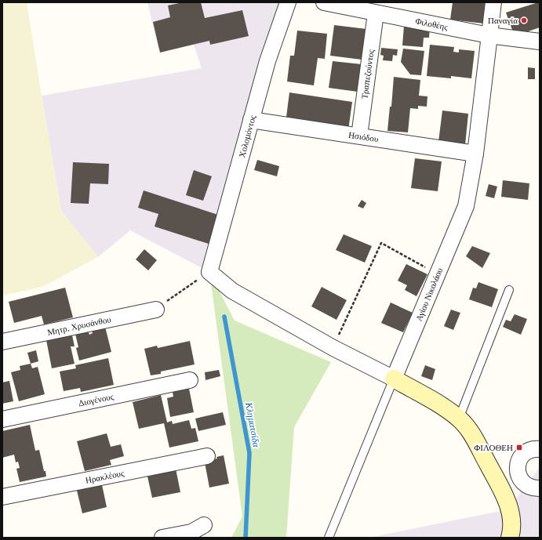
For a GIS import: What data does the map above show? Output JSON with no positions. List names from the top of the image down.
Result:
{
  "streets": {
    "street": [
      "Φιλοθέης",
      "Τραπεζούντος",
      "Χολομόντος",
      "Ησιόδου",
      "Αγίου Νικολάου",
      "Μητρ. Χρυσάνθου",
      "Διογένους",
      "Ηρακλέους"
    ]
  },
  "crossings": [
    ["Φιλοθέης", "Τραπεζούντος"],
    ["Φιλοθέης", "Αγίου Νικολάου"],
    ["Τραπεζούντος", "Ησιόδου"],
    ["Χολομόντος", "Ησιόδου"],
    ["Ησιόδου", "Αγίου Νικολάου"]
  ],
  "water": ["Κληματσίδα"],
  "places": {
    "other": ["Παναγία"],
    "transit": ["ΦΙΛΟΘΕΗ"]
  }
}
